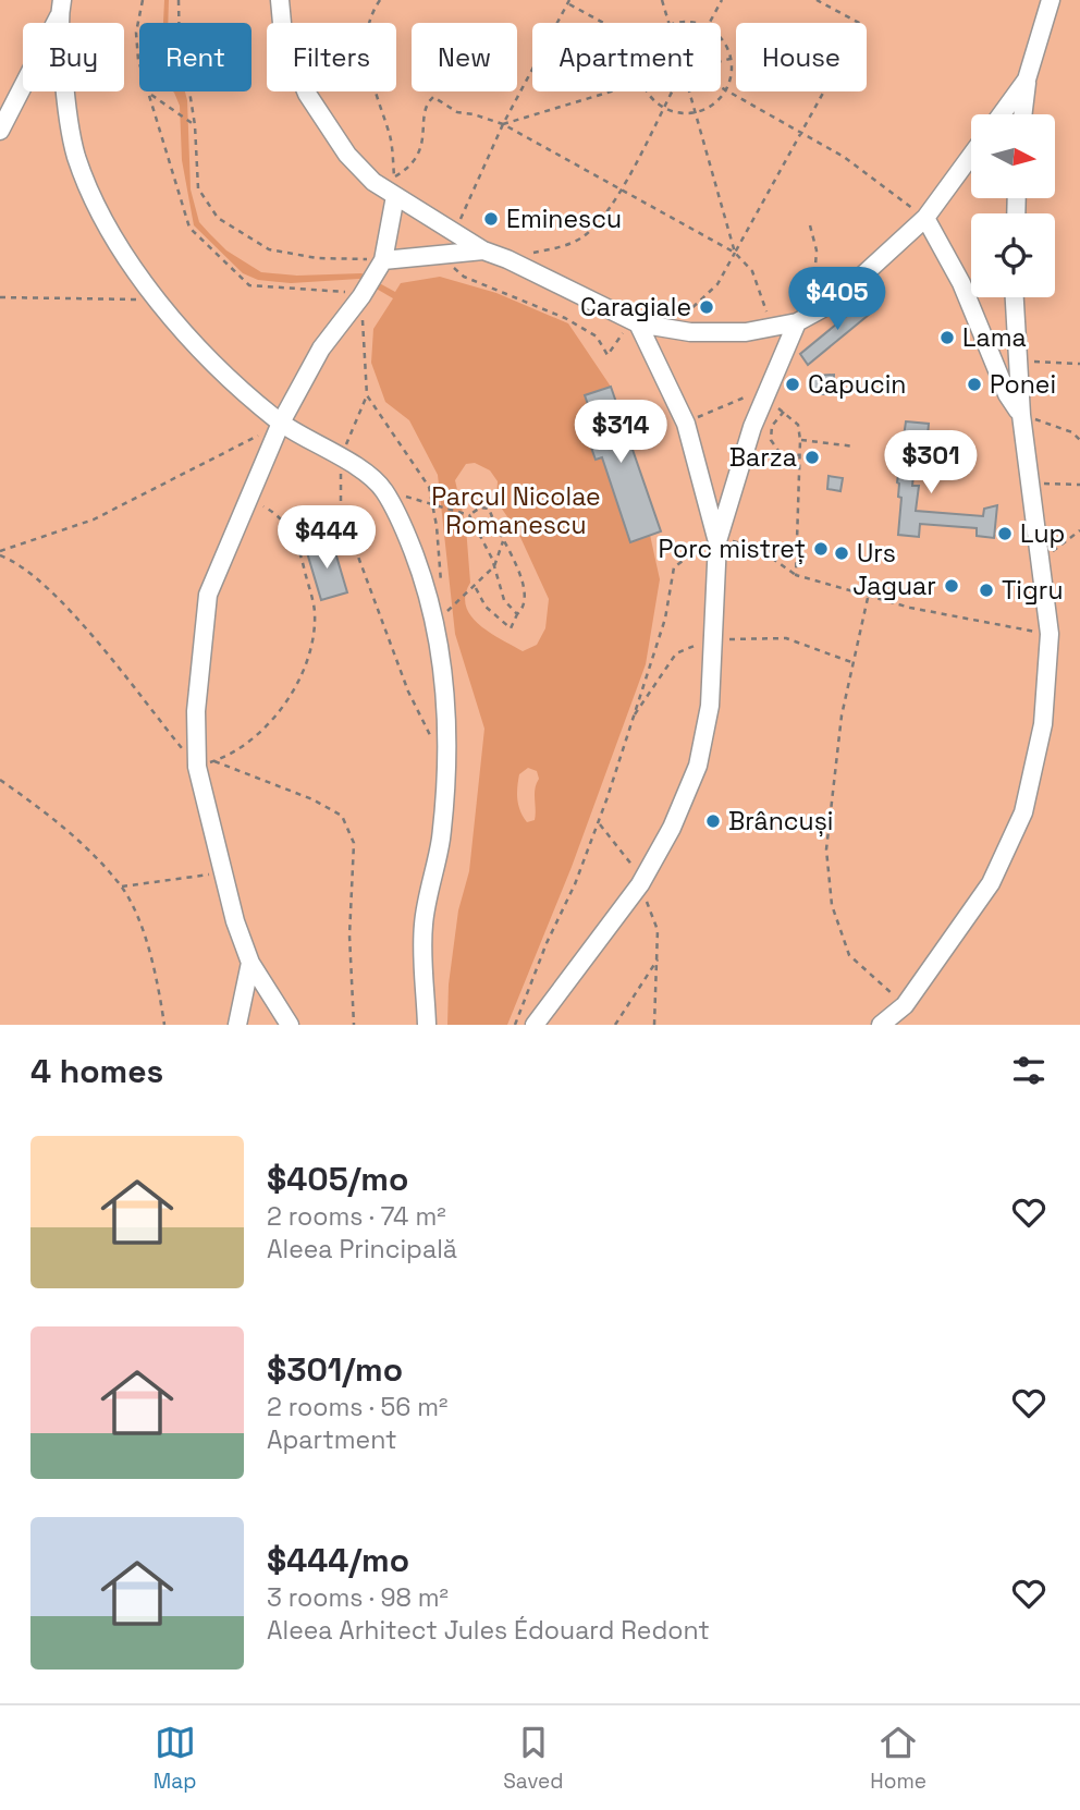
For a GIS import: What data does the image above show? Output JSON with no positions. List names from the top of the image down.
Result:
{
  "parks": ["Parcul Nicolae Romanescu"],
  "places": [
    "Eminescu",
    "Caragiale",
    "Lama",
    "Capucin",
    "Ponei",
    "Barza",
    "Lup",
    "Porc mistreț",
    "Urs",
    "Jaguar",
    "Tigru",
    "Brâncuși"
  ],
  "north": "right",
  "page": {
    "chip": [
      "Buy",
      "Rent",
      "Filters",
      "New",
      "Apartment",
      "House"
    ],
    "price": [
      "$405",
      "$314",
      "$301",
      "$444"
    ],
    "heading": "4 homes",
    "list": [
      {
        "name": "$405/mo",
        "note": "2 rooms · 74 m² · Aleea Principală"
      },
      {
        "name": "$301/mo",
        "note": "2 rooms · 56 m² · Apartment"
      },
      {
        "name": "$444/mo",
        "note": "3 rooms · 98 m² · Aleea Arhitect Jules Édouard Redont"
      }
    ],
    "tabs": ["Map", "Saved", "Home"]
  }
}
